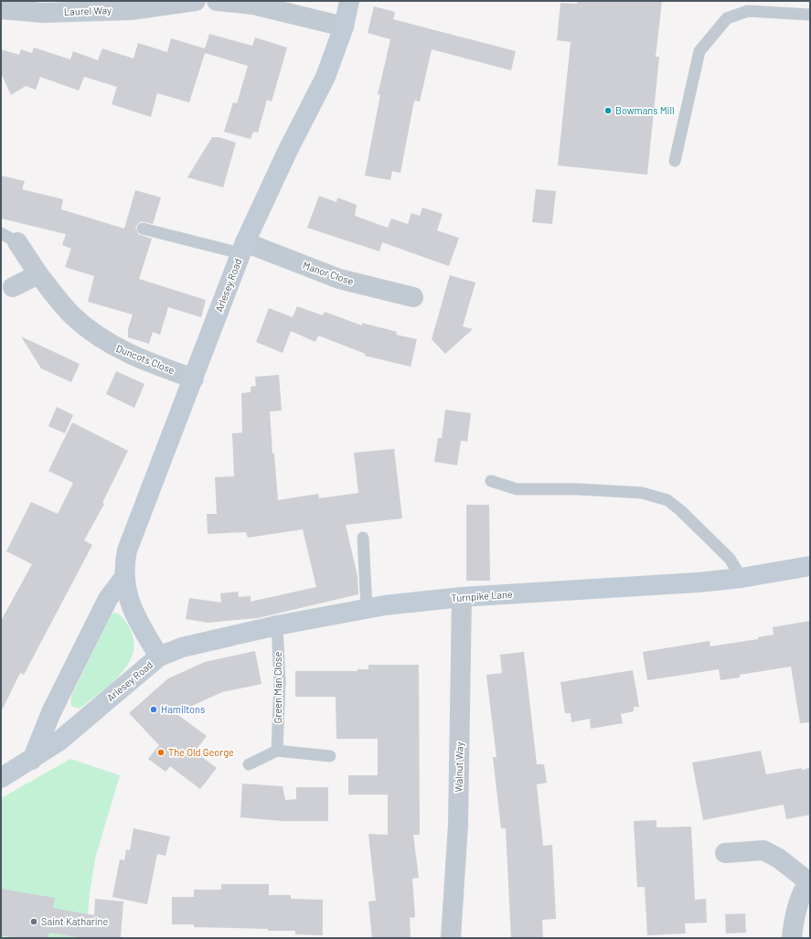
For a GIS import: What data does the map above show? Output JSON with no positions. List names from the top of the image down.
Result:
{
  "streets": {
    "street": [
      "Laurel Way",
      "Manor Close",
      "Arlesey Road",
      "Duncots Close",
      "Turnpike Lane",
      "Walnut Way"
    ],
    "lane": ["Green Man Close"]
  },
  "crossings": [
    ["Manor Close", "Arlesey Road"],
    ["Arlesey Road", "Duncots Close"],
    ["Arlesey Road", "Turnpike Lane"],
    ["Turnpike Lane", "Green Man Close"],
    ["Turnpike Lane", "Walnut Way"]
  ],
  "places": [
    "Bowmans Mill",
    "Hamiltons",
    "The Old George",
    "Saint Katharine"
  ]
}
